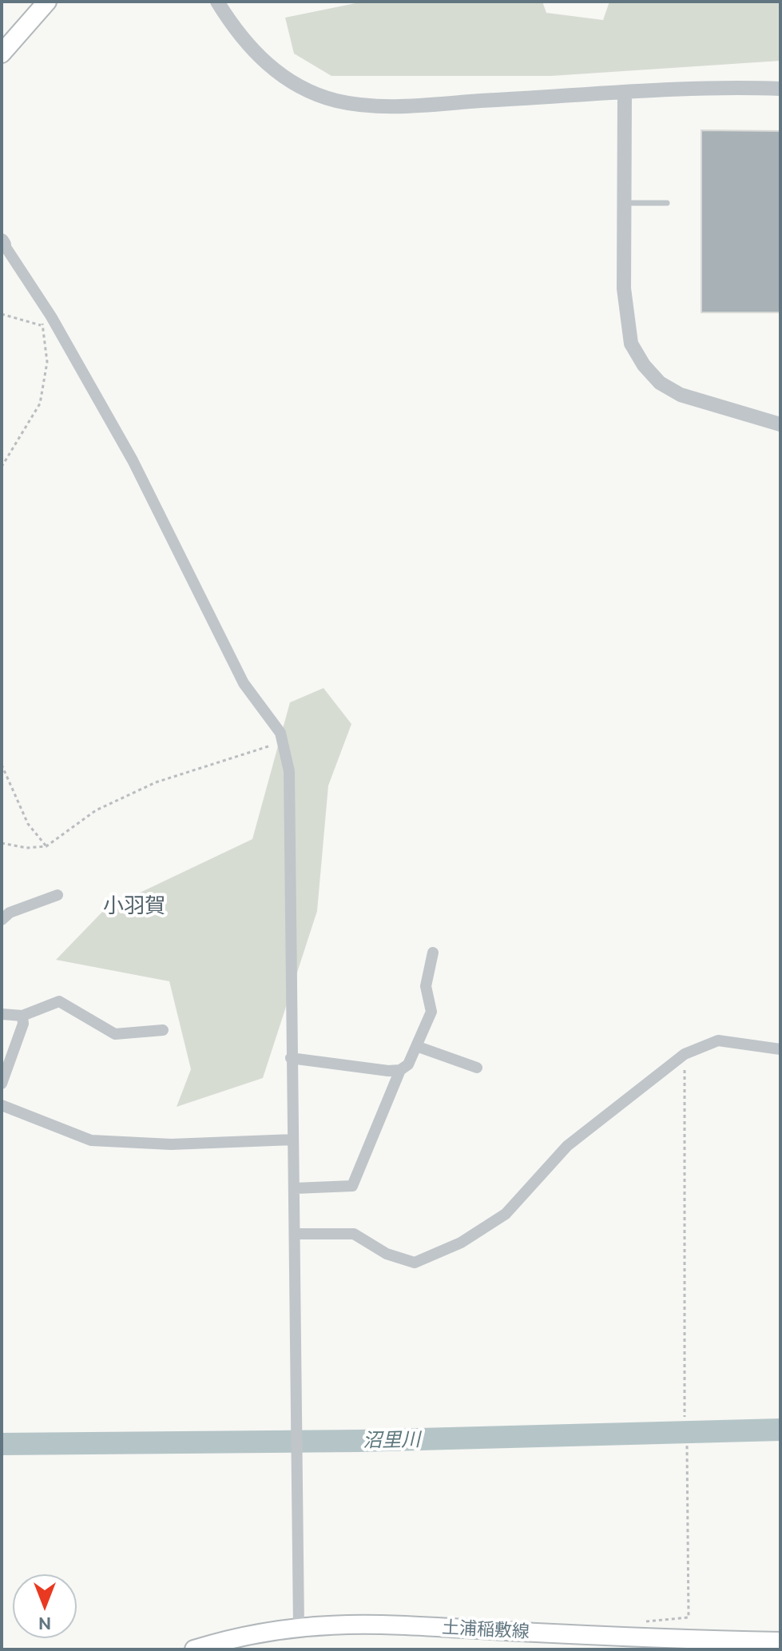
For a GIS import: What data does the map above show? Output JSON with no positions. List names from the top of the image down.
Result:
{
  "streets": {
    "main road": ["土浦稲敷線"]
  },
  "districts": ["小羽賀"],
  "water": ["沼里川"],
  "north": "bottom"
}
